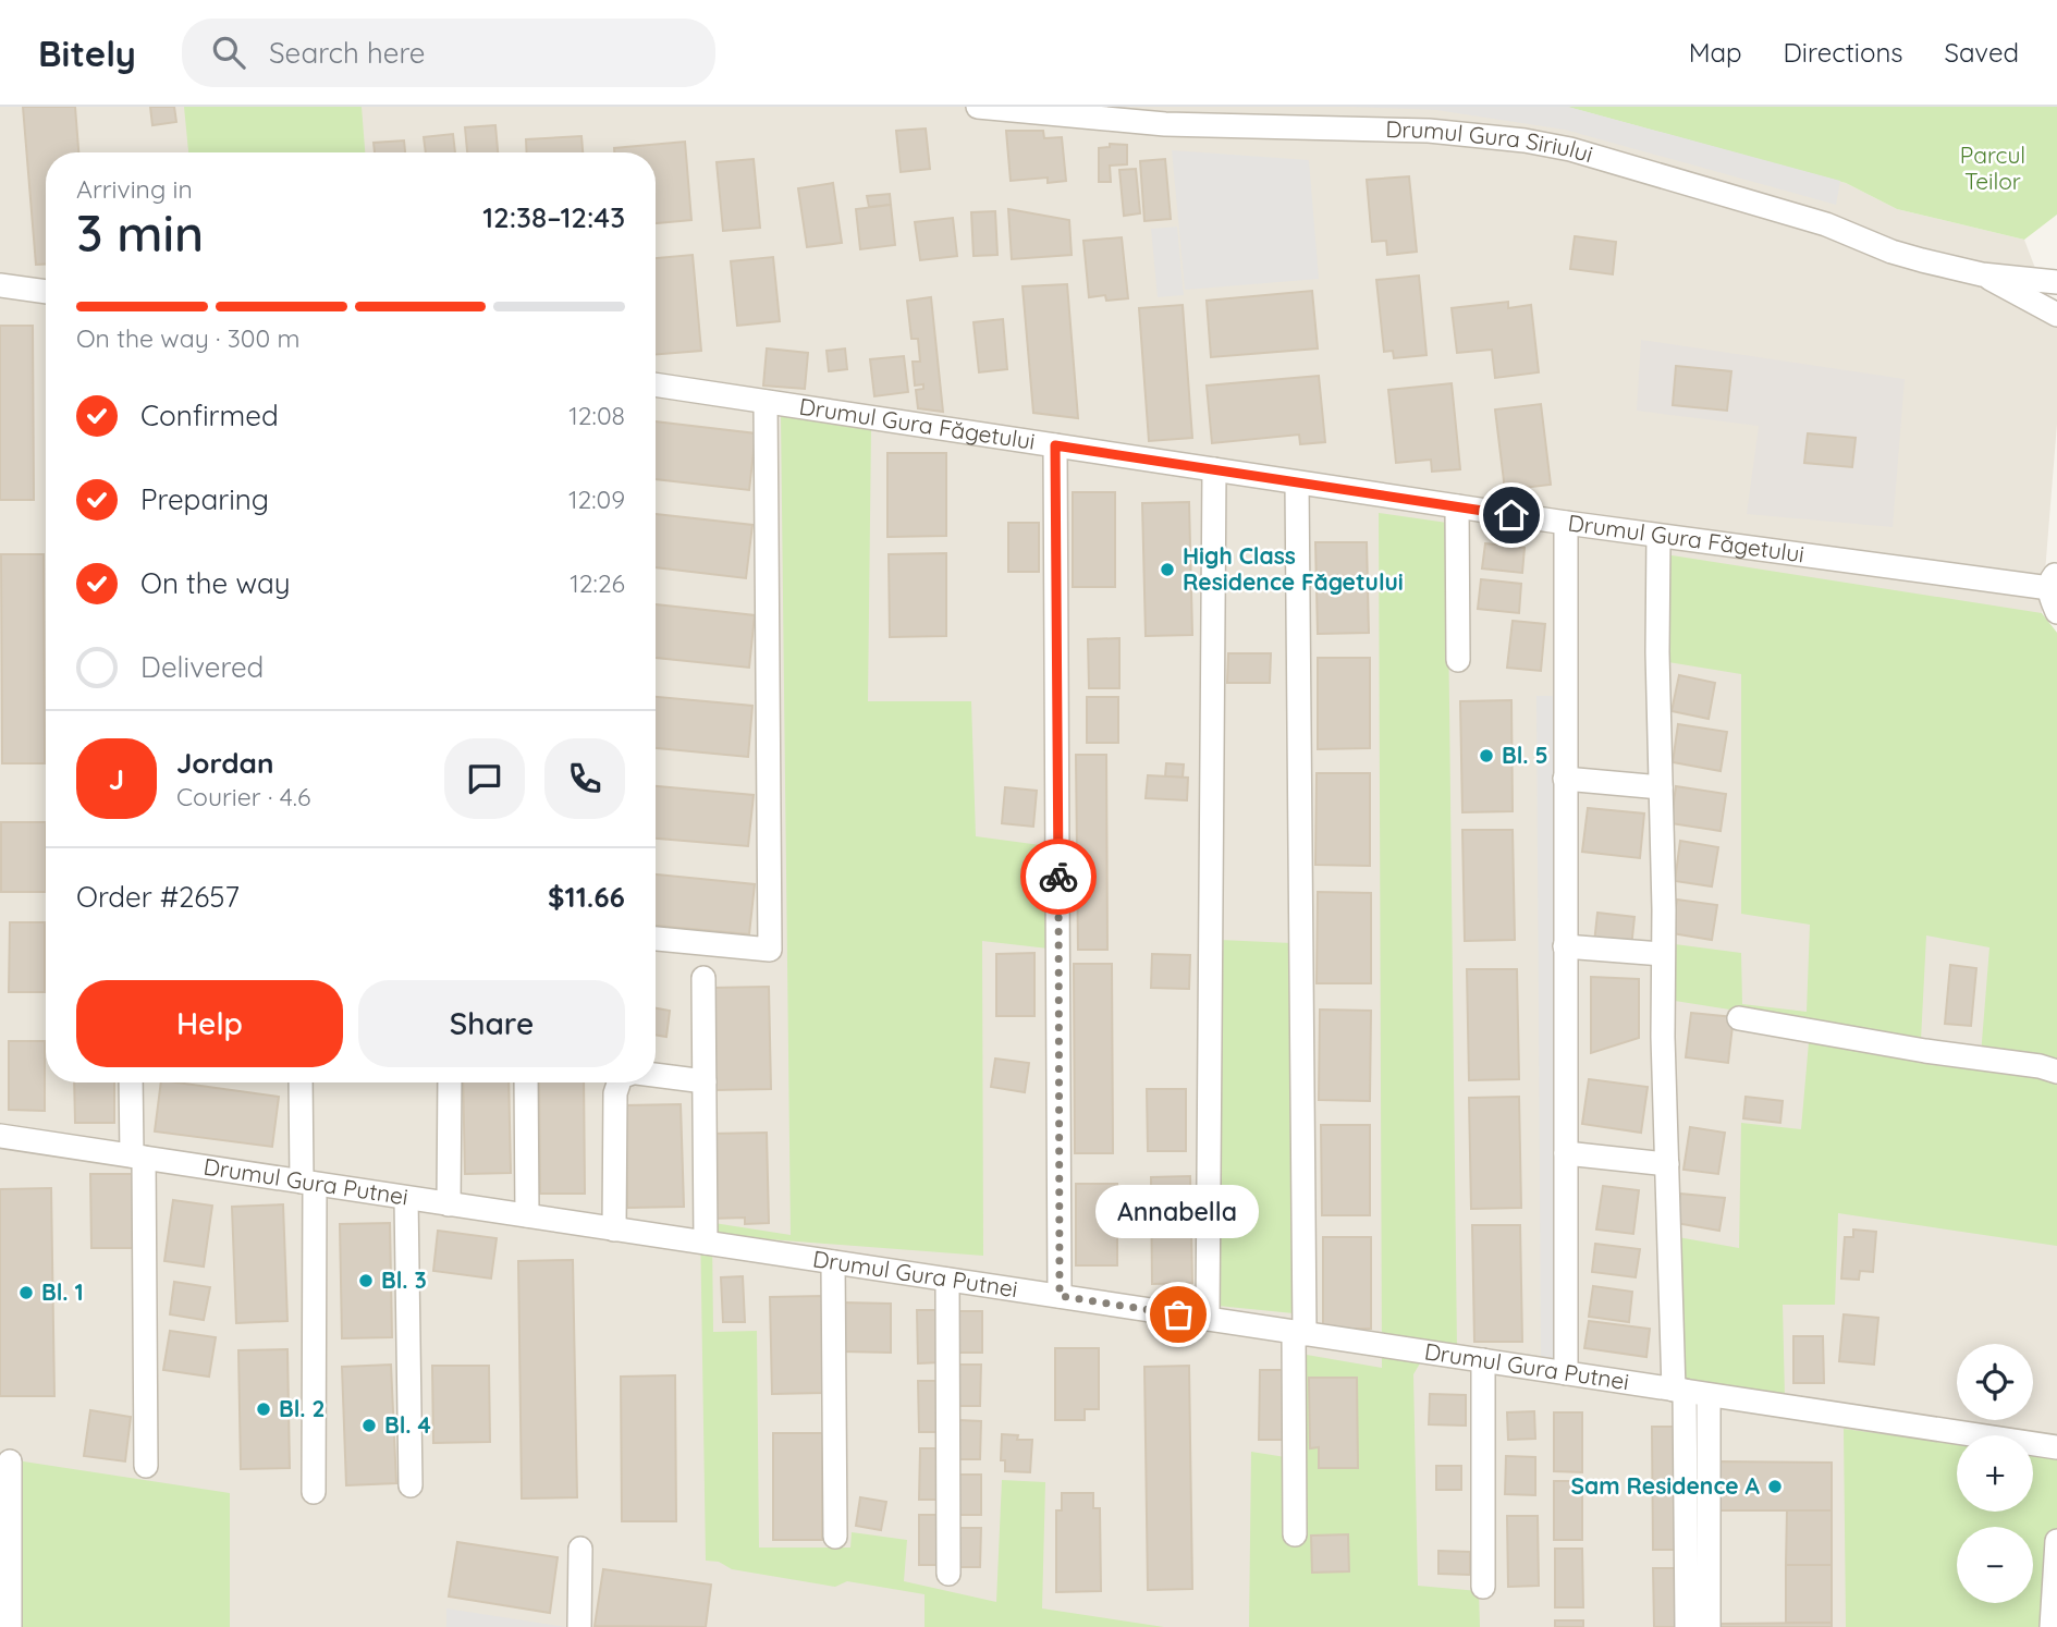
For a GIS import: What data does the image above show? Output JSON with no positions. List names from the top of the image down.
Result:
{
  "streets": {
    "street": ["Drumul Gura Siriului", "Drumul Gura Făgetului", "Drumul Gura Putnei"]
  },
  "parks": ["Parcul Teilor"],
  "places": [
    "High Class Residence Făgetului",
    "Bl. 5",
    "Bl. 3",
    "Bl. 1",
    "Annabella",
    "Bl. 2",
    "Bl. 4",
    "Sam Residence A"
  ],
  "page": {
    "header": "Bitely",
    "search": "Search here",
    "nav": ["Map", "Directions", "Saved"],
    "heading": ["3 min", "Arriving in", "12:38–12:43"],
    "panel": [
      "Jordan",
      "Courier · 4.6",
      "Order #2657",
      "$11.66"
    ],
    "bar": "On the way · 300 m",
    "list": [
      ["Confirmed", "12:08"],
      ["Preparing", "12:09"],
      ["On the way", "12:26"],
      "Delivered"
    ],
    "round": "J",
    "buttons": ["Help", "Share"],
    "bubble": "Annabella",
    "map_buttons": ["+", "−"]
  }
}
